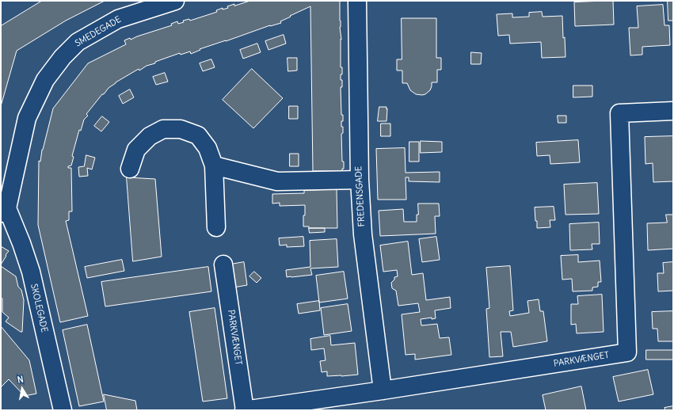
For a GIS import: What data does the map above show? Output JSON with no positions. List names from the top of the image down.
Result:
{
  "streets": {
    "street": [
      "SMEDEGADE",
      "FREDENSGADE",
      "SKOLEGADE",
      "PARKVÆNGET"
    ]
  },
  "crossings": [
    ["SMEDEGADE", "SKOLEGADE"],
    ["FREDENSGADE", "PARKVÆNGET"]
  ],
  "north": "top"
}
